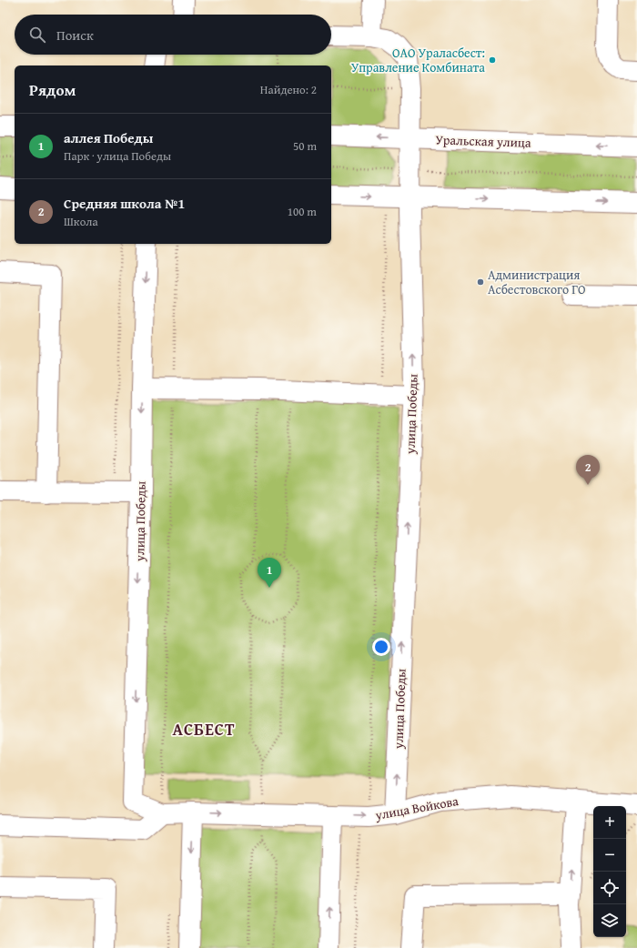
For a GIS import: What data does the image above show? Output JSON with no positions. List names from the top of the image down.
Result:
{
  "streets": {
    "street": ["Уральская улица", "улица Победы", "улица Войкова"]
  },
  "crossings": [
    ["Уральская улица", "улица Победы"],
    ["улица Победы", "улица Войкова"]
  ],
  "districts": ["АСБЕСТ"],
  "places": ["ОАО Ураласбест: Управление Комбината", "Администрация Асбестовского ГО"],
  "page": {
    "search": "Поиск",
    "heading": ["Рядом", "Найдено: 2"],
    "list": [
      {
        "mark": "1",
        "name": "аллея Победы",
        "note": "Парк · улица Победы",
        "value": "50 m"
      },
      {
        "mark": "2",
        "name": "Средняя школа №1",
        "note": "Школа",
        "value": "100 m"
      }
    ],
    "pins": ["2", "1"],
    "map_buttons": ["+", "−"]
  }
}
